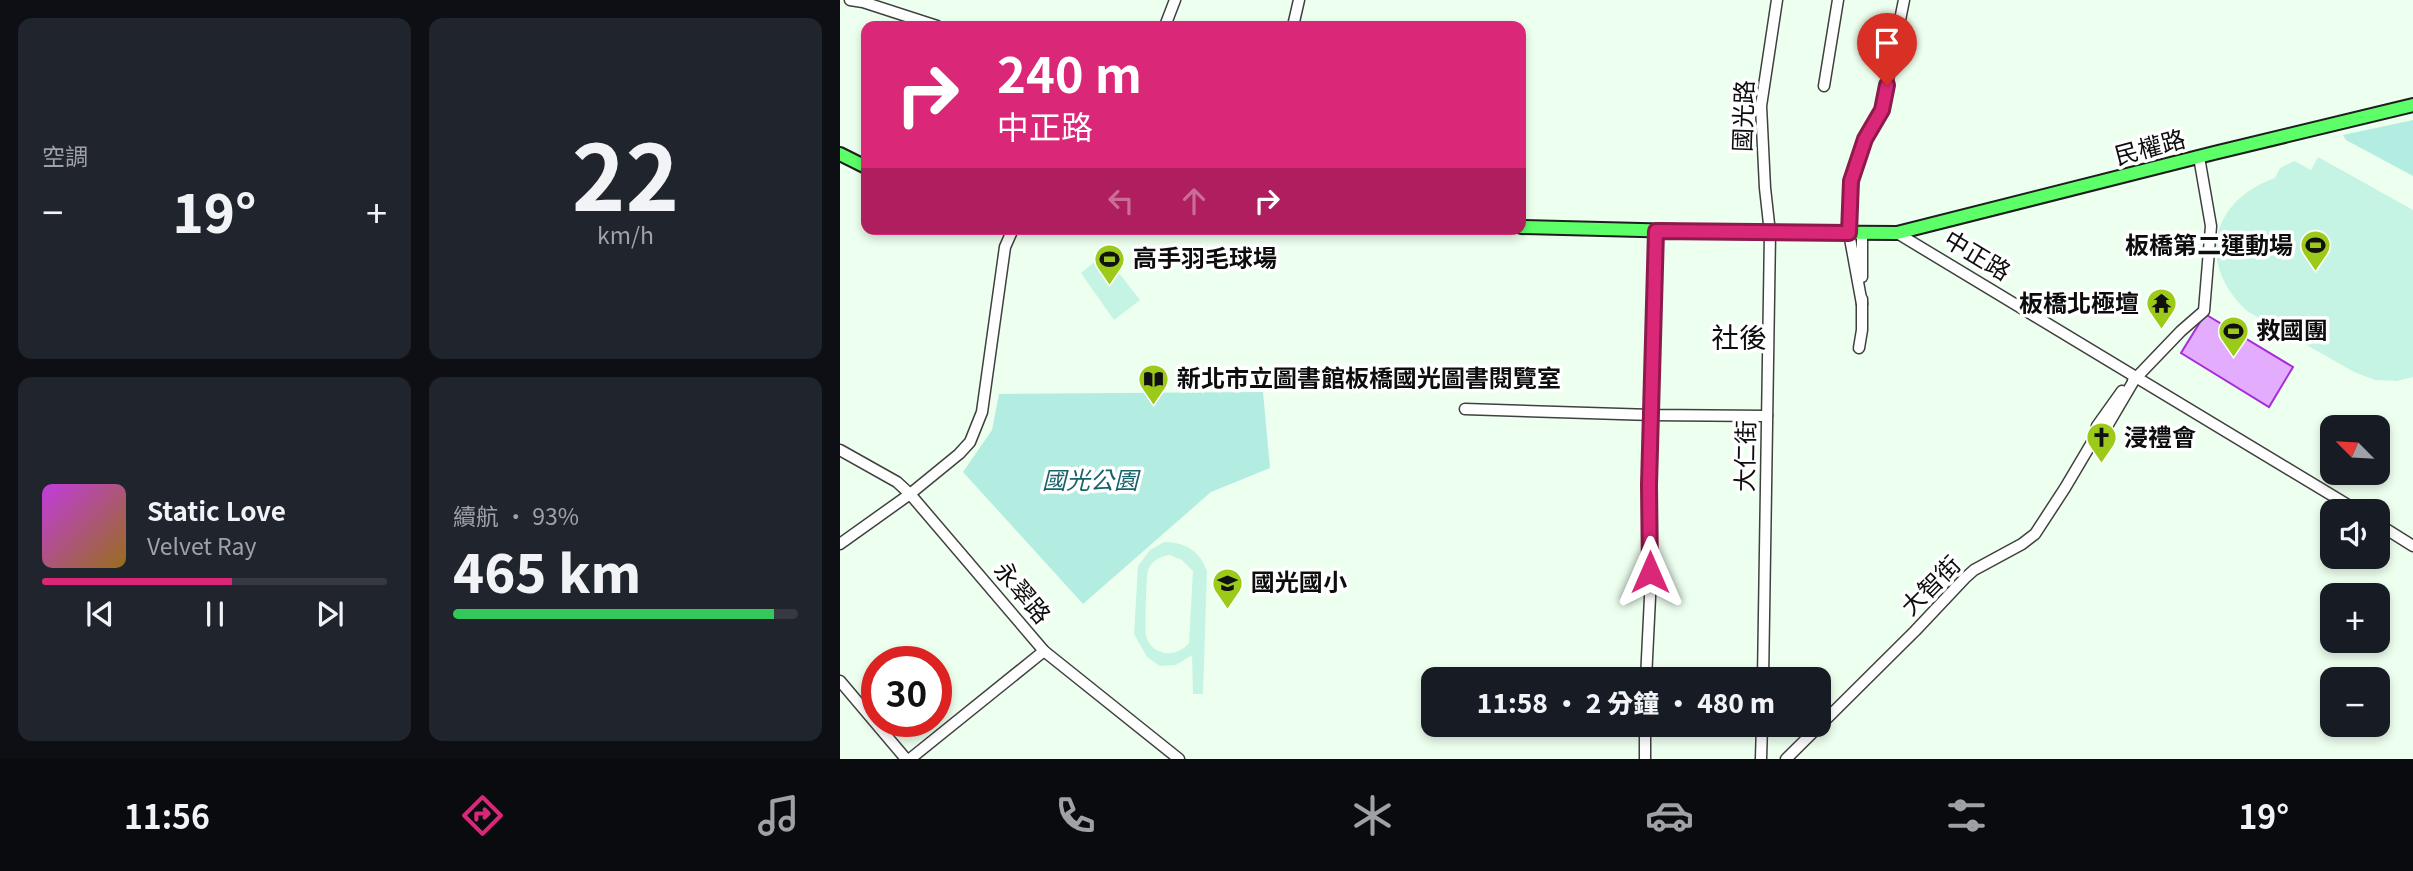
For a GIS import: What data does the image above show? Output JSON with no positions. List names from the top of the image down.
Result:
{
  "streets": {
    "main road": ["民權路", "中正路"],
    "street": [
      "國光路",
      "大仁街",
      "大智街",
      "永翠路"
    ]
  },
  "crossings": [
    ["國光路", "中正路"],
    ["國光路", "大仁街"],
    ["民權路", "中正路"],
    ["民權路", "大智街"],
    ["中正路", "大仁街"],
    ["中正路", "大智街"]
  ],
  "districts": ["社後"],
  "parks": ["國光公園"],
  "places": {
    "sports": ["板橋第二運動場", "高手羽毛球場", "救國團"],
    "temple": ["板橋北極壇"],
    "library": ["新北市立圖書館板橋國光圖書閱覽室"],
    "church": ["浸禮會"],
    "school or university": ["國光國小"]
  },
  "north": "top left",
  "page": {
    "tile": [
      "空調",
      ["22", "km/h"],
      ["續航 · 93%", "465 km"]
    ],
    "turn": ["240 m", "中正路"],
    "heat": ["−", "19°", "+"],
    "map_buttons": ["+", "−"],
    "song": ["Static Love", "Velvet Ray"],
    "limit": "30",
    "trip": "11:58 · 2 分鐘 · 480 m",
    "tabs": ["11:56", "19°"]
  }
}
